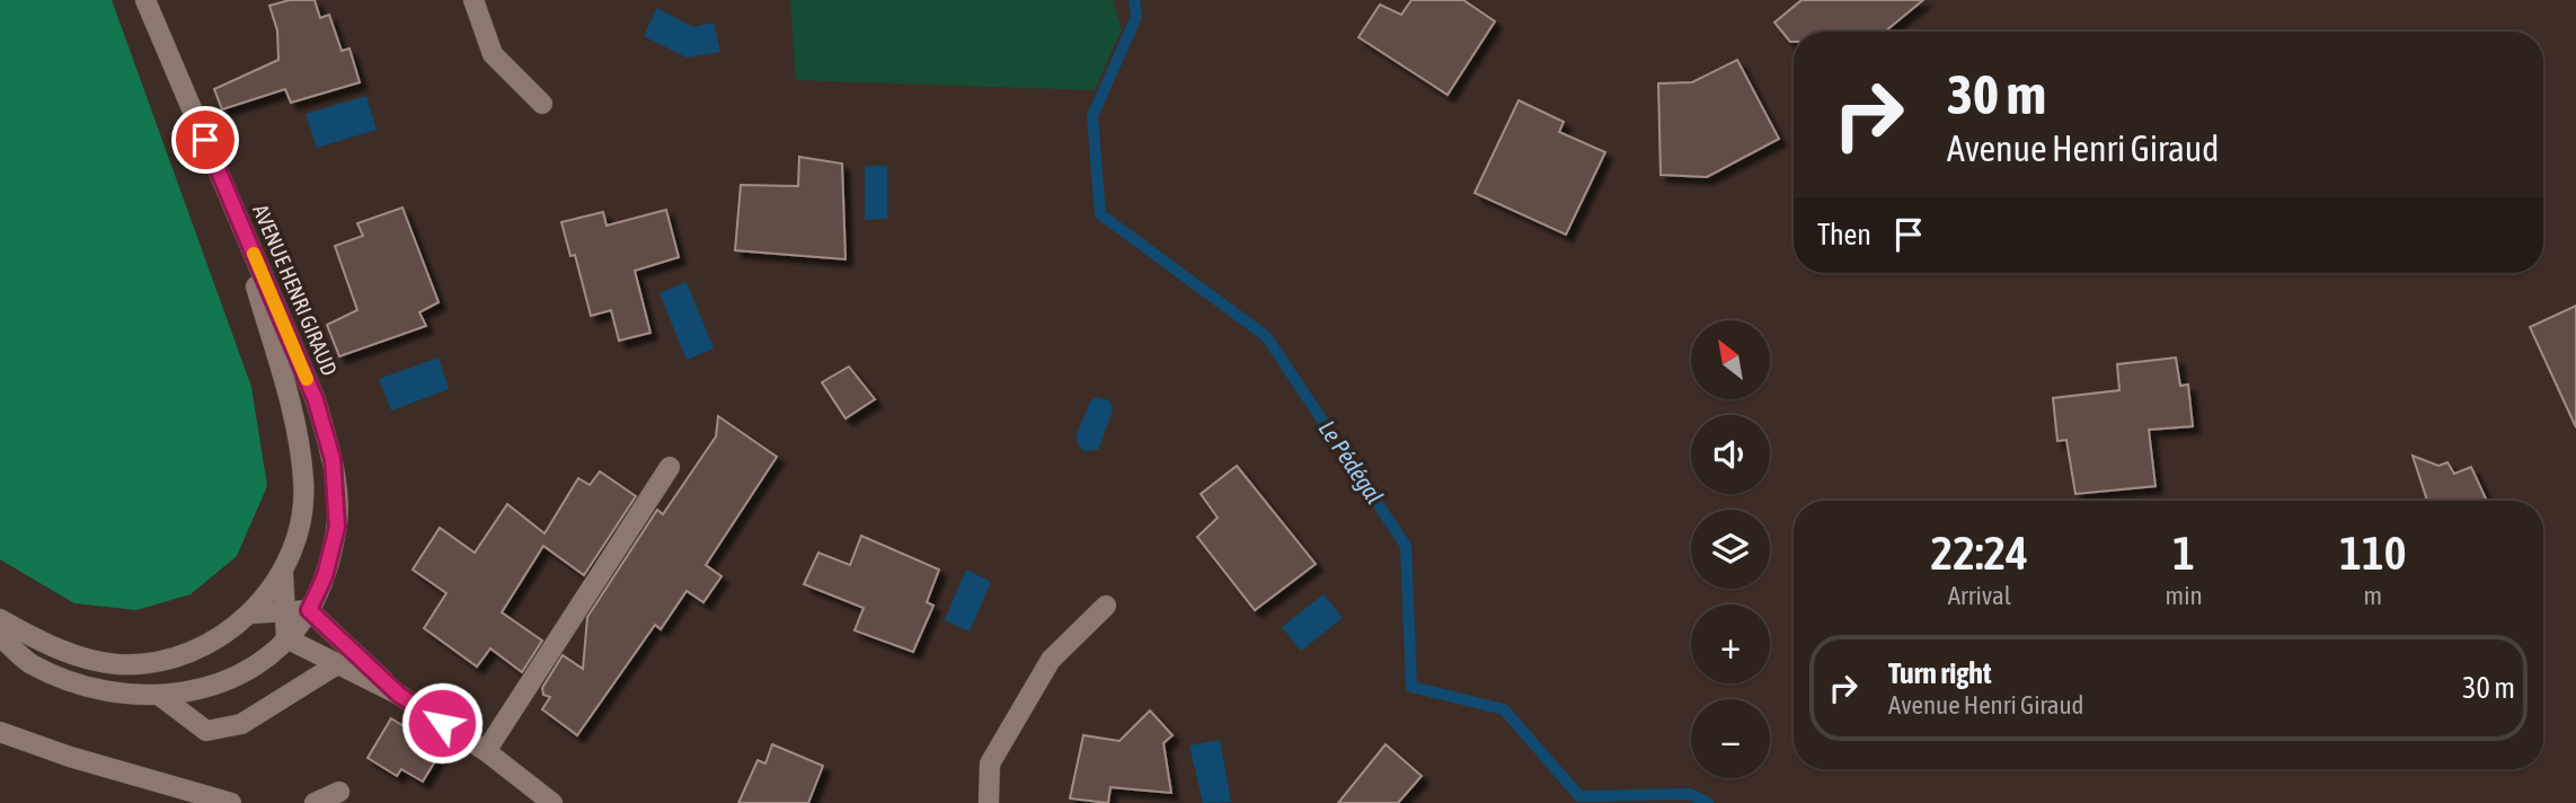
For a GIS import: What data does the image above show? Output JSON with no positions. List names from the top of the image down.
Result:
{
  "streets": {
    "street": ["AVENUE HENRI GIRAUD"]
  },
  "water": ["Le Pédégal"],
  "north": "top left",
  "page": {
    "turn": ["30 m", "Avenue Henri Giraud"],
    "then": "Then",
    "map_buttons": ["+", "−"],
    "eta": [
      "22:24",
      "Arrival",
      "1",
      "min",
      "110",
      "m"
    ],
    "list": [
      {
        "name": "Turn right",
        "note": "Avenue Henri Giraud",
        "value": "30 m"
      }
    ]
  }
}
